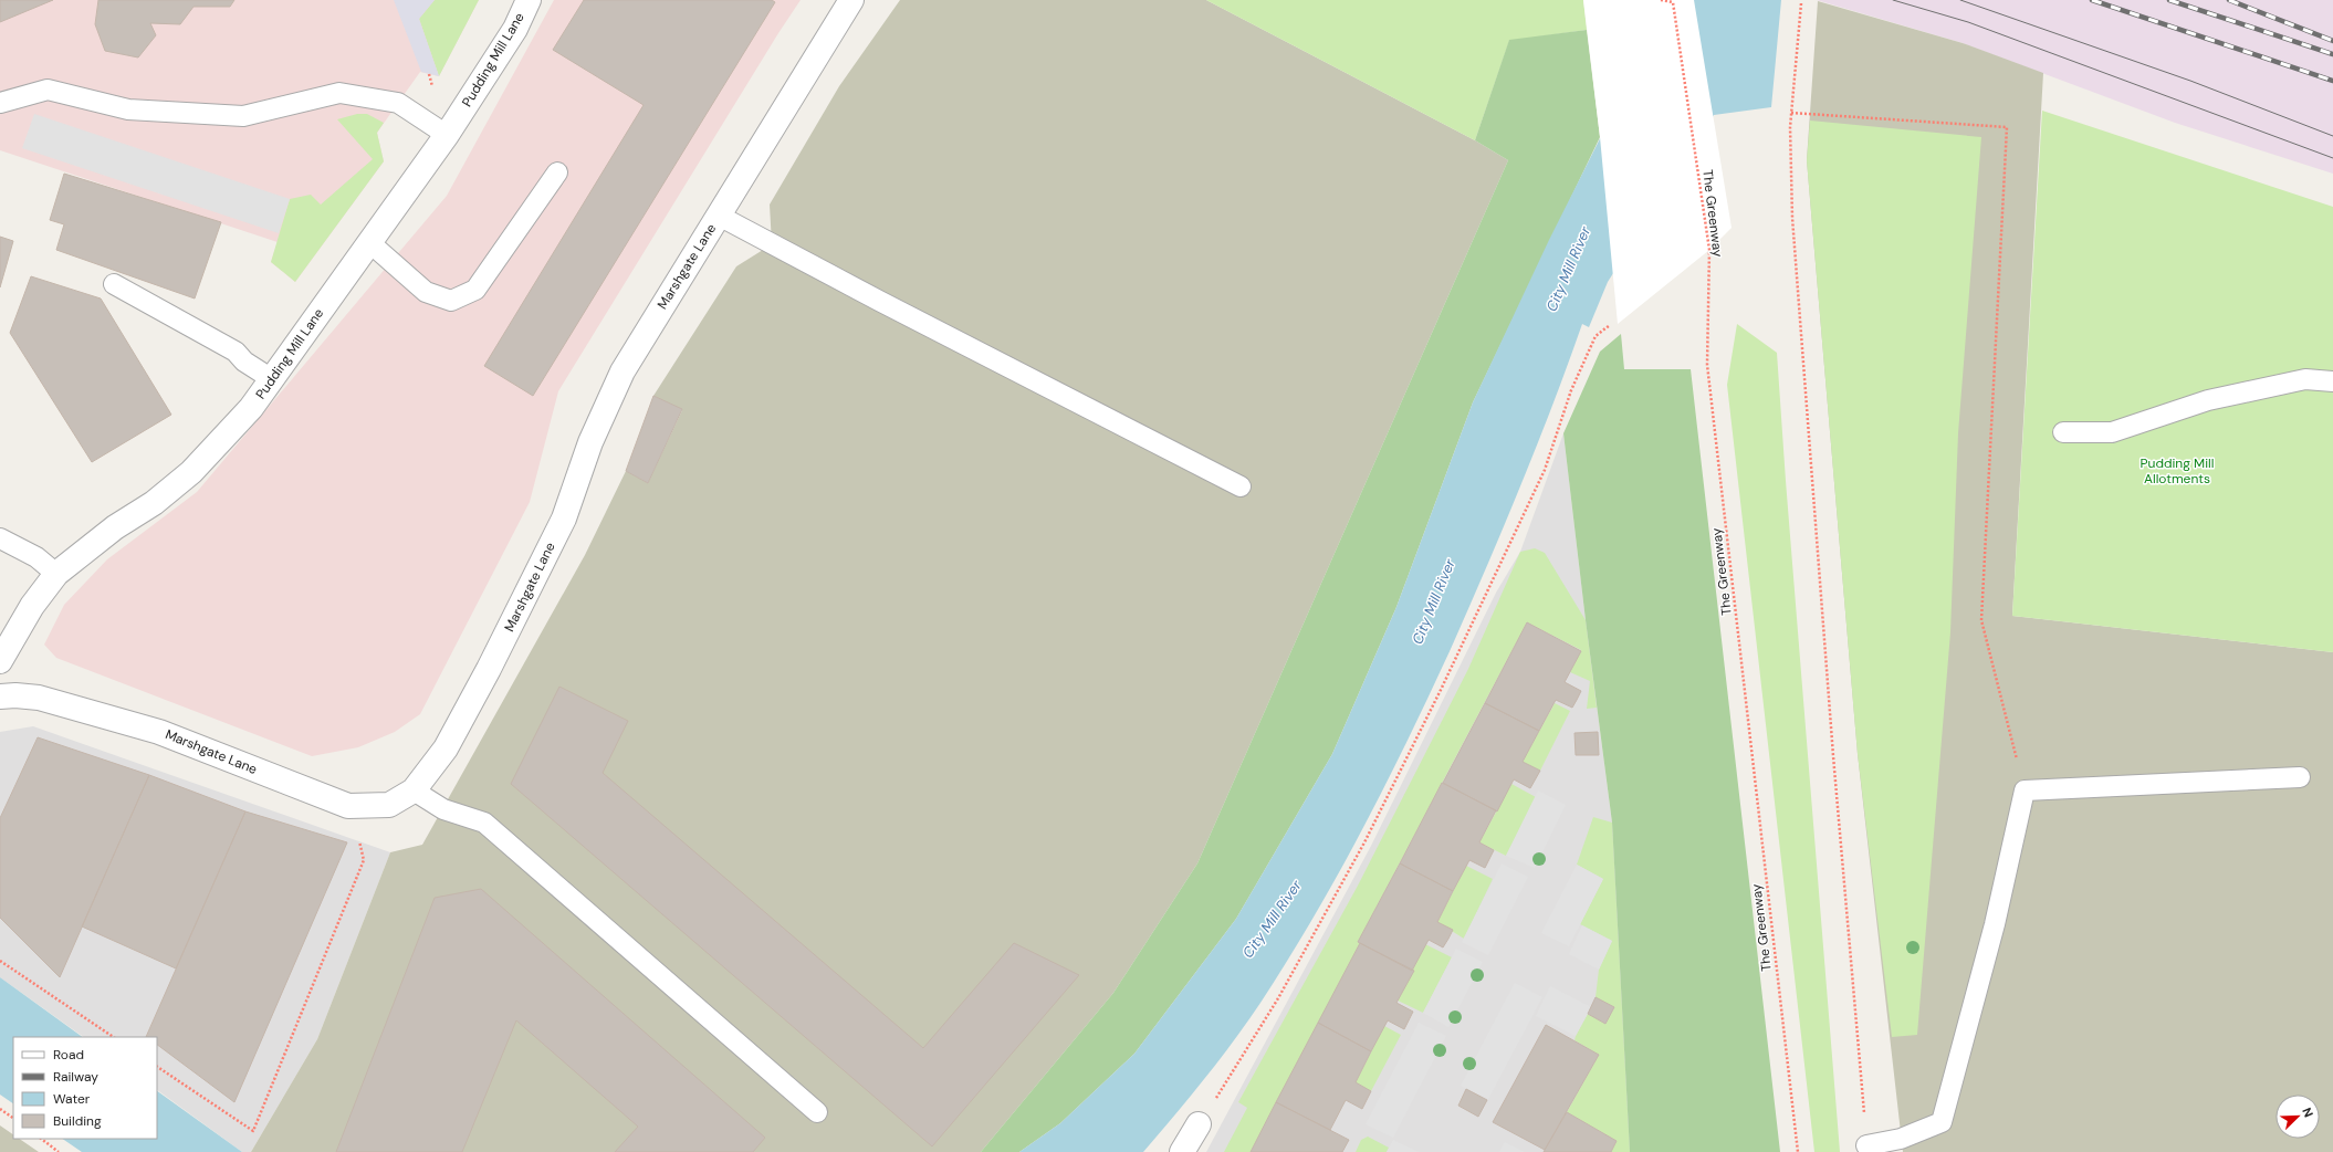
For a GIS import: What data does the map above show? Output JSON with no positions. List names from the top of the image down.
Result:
{
  "streets": {
    "street": ["Pudding Mill Lane", "Marshgate Lane"],
    "path": ["The Greenway"]
  },
  "water": ["City Mill River"],
  "parks": ["Pudding Mill Allotments"],
  "legend": [
    "Road",
    "Railway",
    "Water",
    "Building"
  ],
  "north": "top right"
}
